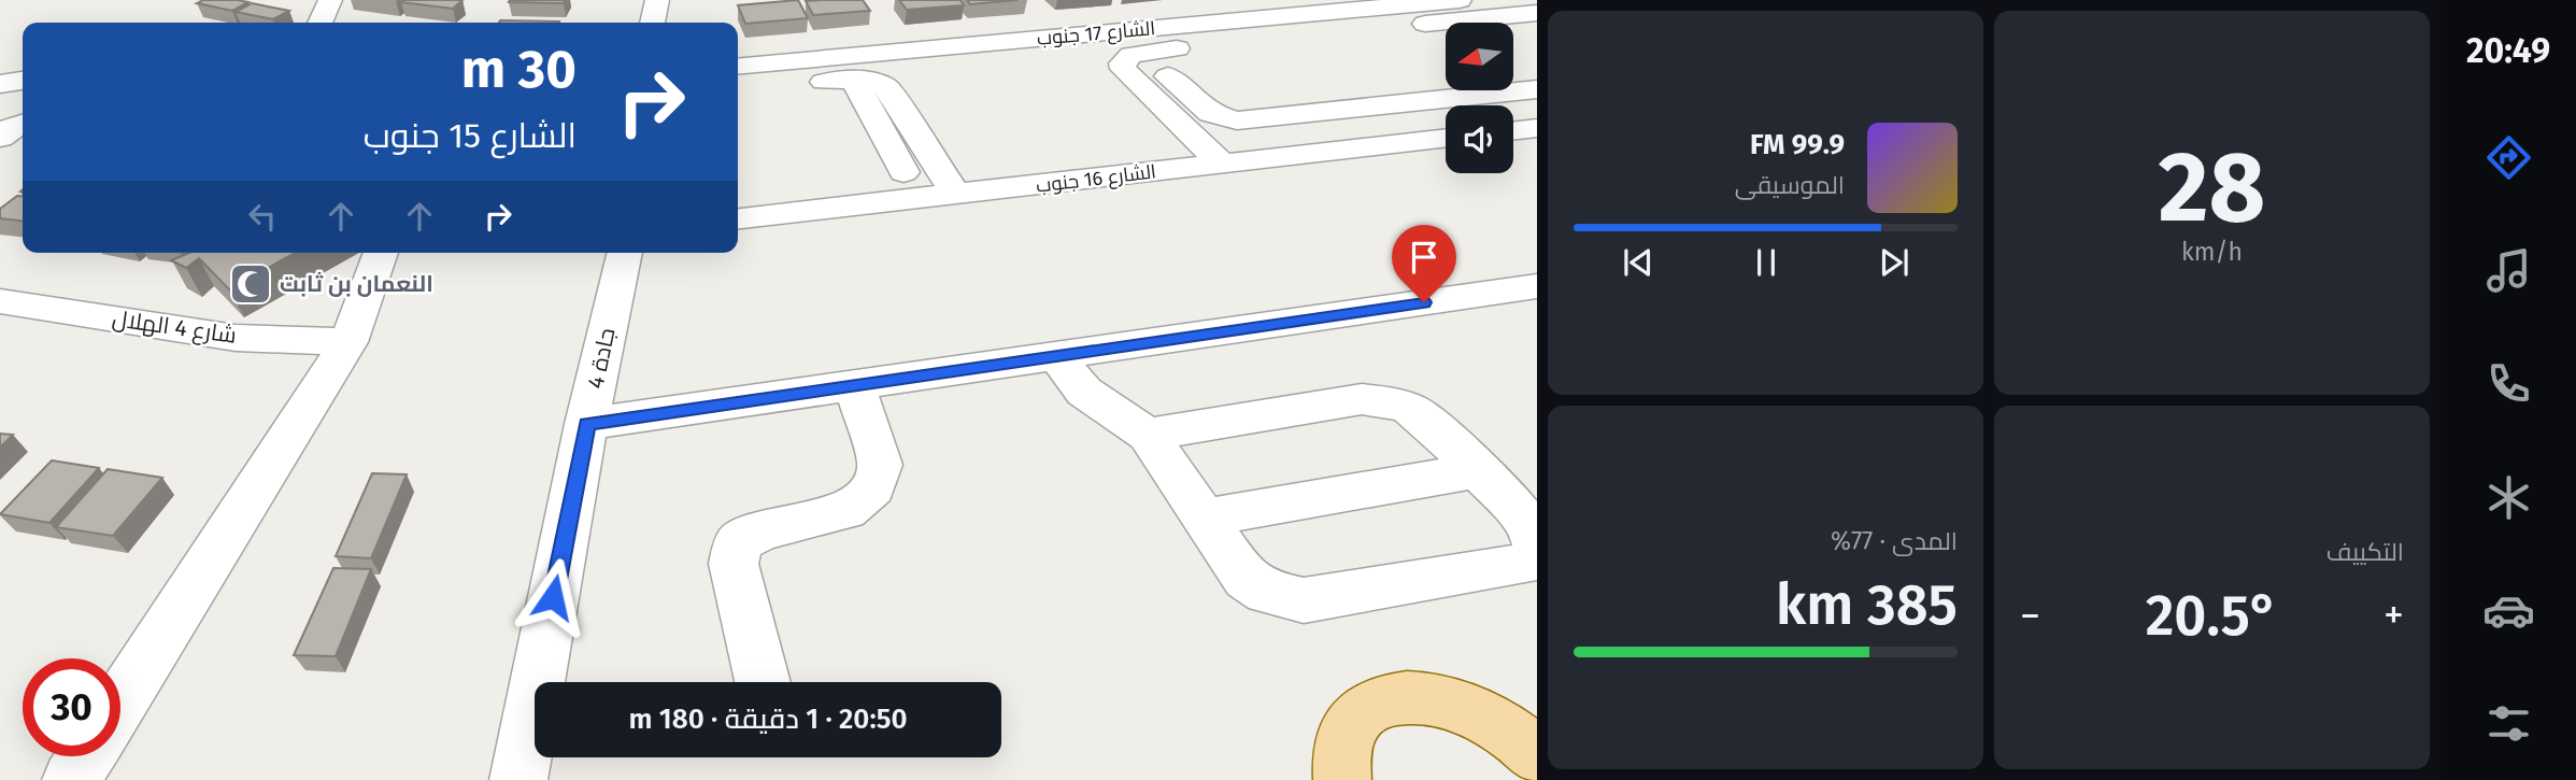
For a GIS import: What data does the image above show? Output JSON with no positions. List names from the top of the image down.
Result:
{
  "streets": {
    "street": [
      "الشارع 17 جنوب",
      "الشارع 16 جنوب",
      "شارع 4 الهلال",
      "جادة 4"
    ]
  },
  "places": {
    "mosque": ["النعمان بن ثابت"]
  },
  "north": "left",
  "page": {
    "tabs": "20:49",
    "tile": [
      ["28", "km/h"],
      "التكييف",
      ["المدى · 77%", "385 km"]
    ],
    "turn": ["30 m", "الشارع 15 جنوب"],
    "song": ["99.9 FM", "الموسيقى"],
    "heat": ["−", "20.5°", "+"],
    "limit": "30",
    "trip": "20:50 · 1 دقيقة · 180 m"
  }
}
